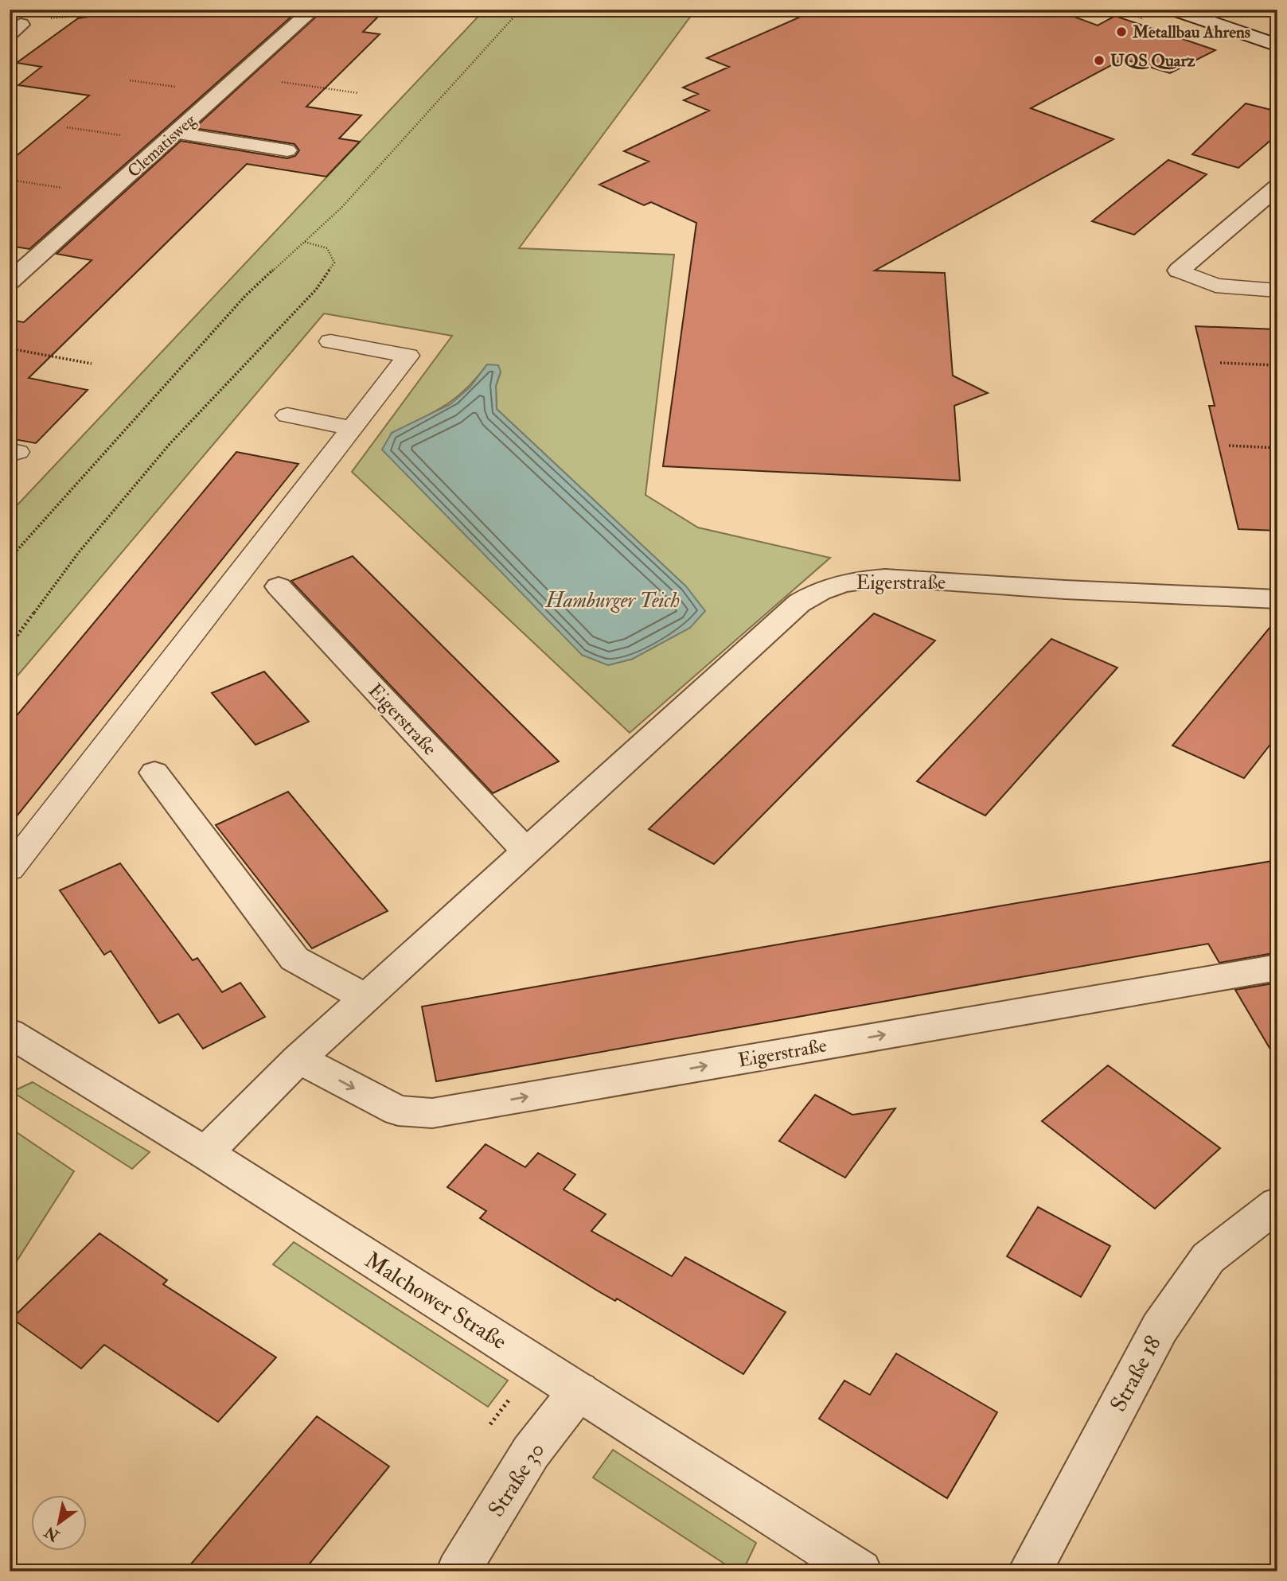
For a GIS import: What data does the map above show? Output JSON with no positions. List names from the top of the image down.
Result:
{
  "streets": {
    "street": [
      "Clematisweg",
      "Eigerstraße",
      "Malchower Straße",
      "Straße 18",
      "Straße 30"
    ]
  },
  "crossings": [
    ["Eigerstraße", "Malchower Straße"],
    ["Malchower Straße", "Straße 30"]
  ],
  "one_way": ["Eigerstraße"],
  "water": ["Hamburger Teich"],
  "places": ["Metallbau Ahrens", "UQS Quarz"],
  "north": "bottom left"
}
